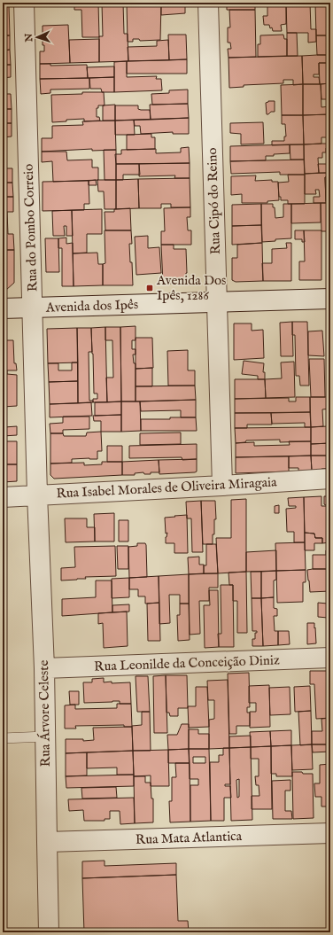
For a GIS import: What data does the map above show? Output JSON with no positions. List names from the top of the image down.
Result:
{
  "streets": {
    "street": [
      "Rua Cipó do Reino",
      "Rua do Pombo Correio",
      "Avenida dos Ipês",
      "Rua Isabel Morales de Oliveira Miragaia",
      "Rua Leonilde da Conceição Diniz",
      "Rua Árvore Celeste",
      "Rua Mata Atlantica"
    ]
  },
  "crossings": [
    ["Rua Cipó do Reino", "Avenida dos Ipês"],
    ["Rua Cipó do Reino", "Rua Isabel Morales de Oliveira Miragaia"],
    ["Rua do Pombo Correio", "Avenida dos Ipês"],
    ["Rua do Pombo Correio", "Rua Isabel Morales de Oliveira Miragaia"],
    ["Rua do Pombo Correio", "Rua Árvore Celeste"],
    ["Rua Isabel Morales de Oliveira Miragaia", "Rua Árvore Celeste"],
    ["Rua Leonilde da Conceição Diniz", "Rua Árvore Celeste"],
    ["Rua Árvore Celeste", "Rua Mata Atlantica"]
  ],
  "places": {
    "transit": ["Avenida Dos Ipês, 1286"]
  },
  "north": "left"
}
